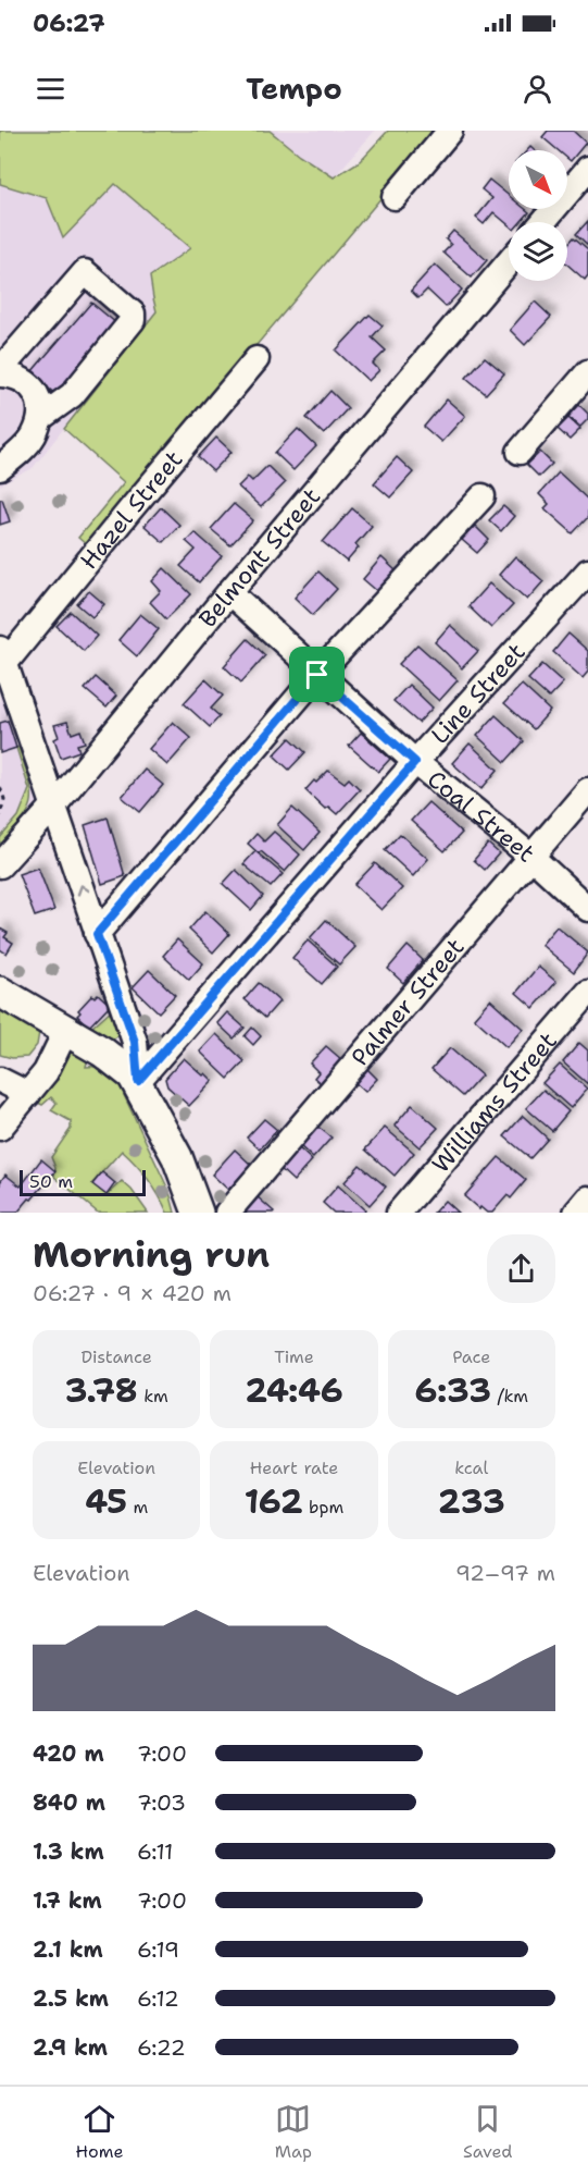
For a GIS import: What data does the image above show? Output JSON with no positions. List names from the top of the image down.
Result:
{
  "streets": {
    "street": [
      "Hazel Street",
      "Belmont Street",
      "Line Street",
      "Coal Street",
      "Palmer Street",
      "Williams Street"
    ]
  },
  "crossings": [
    ["Belmont Street", "Coal Street"],
    ["Line Street", "Coal Street"],
    ["Coal Street", "Palmer Street"]
  ],
  "scale_bar": "50 m",
  "north": "bottom right",
  "page": {
    "status": "06:27",
    "header": "Tempo",
    "scale": "50 m",
    "heading": ["Morning run", "06:27 · 9 × 420 m"],
    "stats": [
      ["Distance", "3.78 km"],
      ["Time", "24:46"],
      ["Pace", "6:33 /km"],
      ["Elevation", "45 m"],
      ["Heart rate", "162 bpm"],
      ["kcal", "233"]
    ],
    "chart": ["Elevation", "92–97 m"],
    "list": [
      {
        "name": "420 m",
        "note": "7:00"
      },
      {
        "name": "840 m",
        "note": "7:03"
      },
      {
        "name": "1.3 km",
        "note": "6:11"
      },
      {
        "name": "1.7 km",
        "note": "7:00"
      },
      {
        "name": "2.1 km",
        "note": "6:19"
      },
      {
        "name": "2.5 km",
        "note": "6:12"
      },
      {
        "name": "2.9 km",
        "note": "6:22"
      }
    ],
    "tabs": ["Home", "Map", "Saved"]
  }
}
